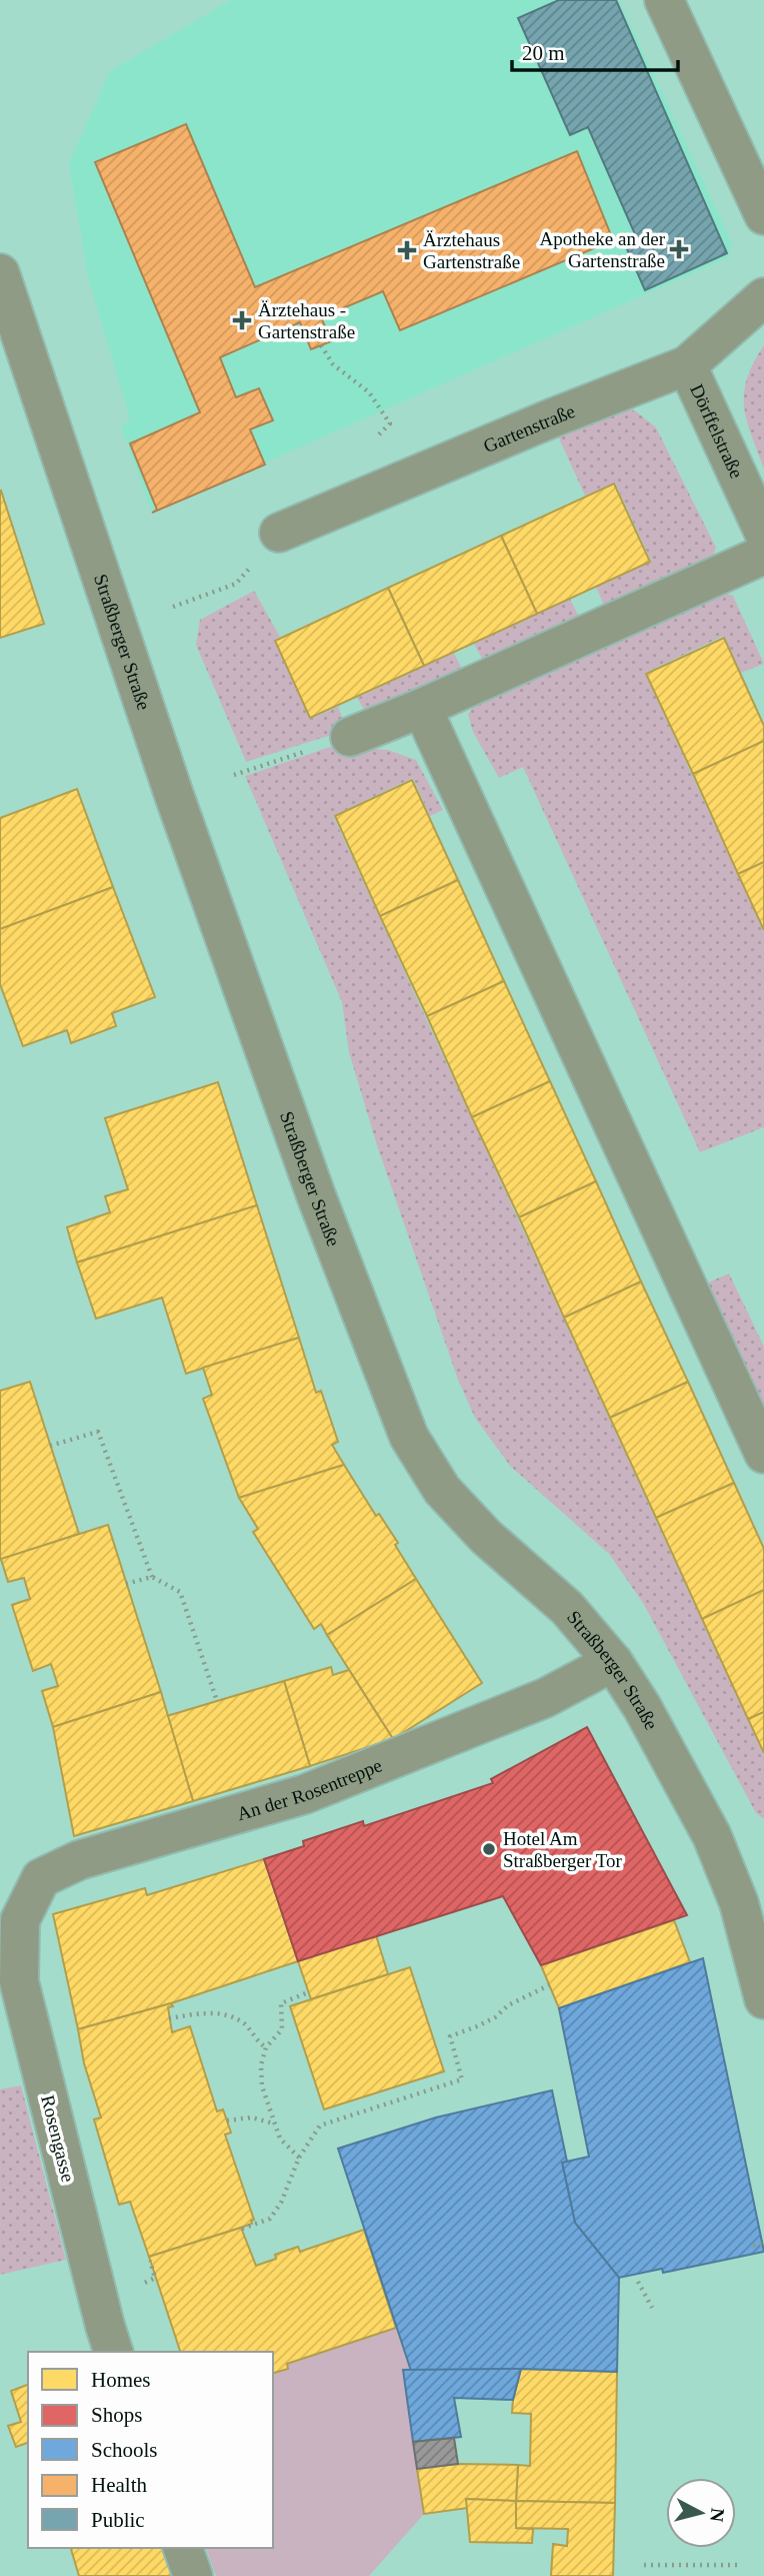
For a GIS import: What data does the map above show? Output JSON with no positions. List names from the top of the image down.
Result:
{
  "streets": {
    "street": [
      "Gartenstraße",
      "Dörffelstraße",
      "Straßberger Straße",
      "An der Rosentreppe",
      "Rosengasse"
    ]
  },
  "crossings": [
    ["Gartenstraße", "Dörffelstraße"],
    ["Straßberger Straße", "An der Rosentreppe"],
    ["An der Rosentreppe", "Rosengasse"]
  ],
  "places": {
    "health": ["Apotheke an der Gartenstraße", "Ärztehaus Gartenstraße", "Ärztehaus - Gartenstraße"],
    "other": ["Hotel Am Straßberger Tor"]
  },
  "legend": [
    "Homes",
    "Shops",
    "Schools",
    "Health",
    "Public"
  ],
  "scale_bar": "20 m",
  "north": "right"
}
